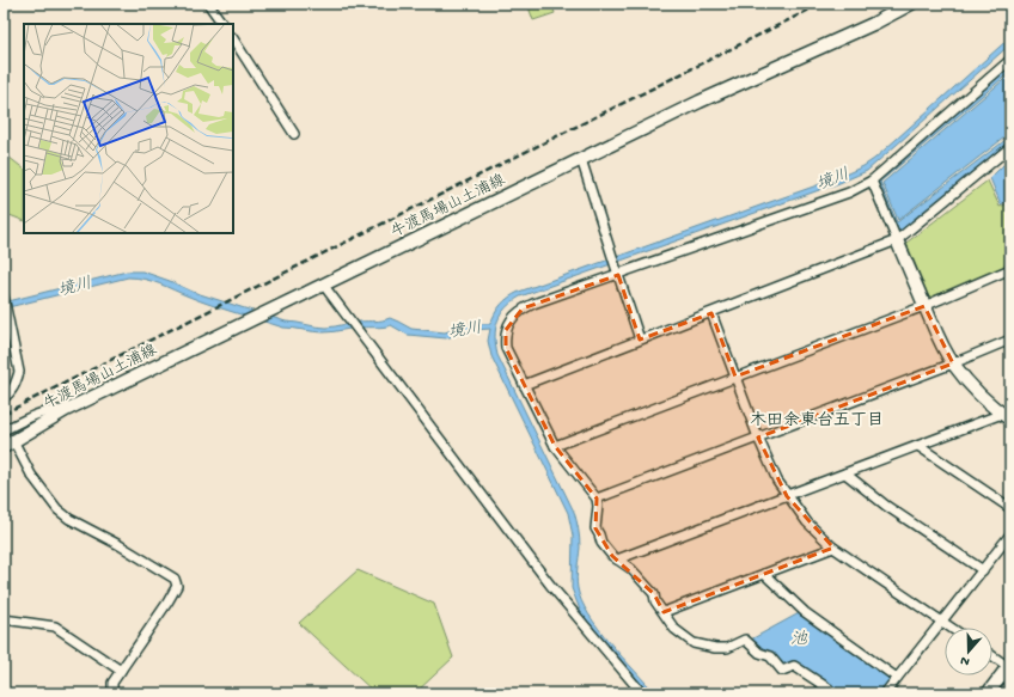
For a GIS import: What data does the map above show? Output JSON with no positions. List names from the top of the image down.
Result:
{
  "streets": {
    "main road": ["牛渡馬場山土浦線"]
  },
  "districts": ["木田余東台五丁目"],
  "water": ["境川", "池"],
  "north": "bottom"
}
